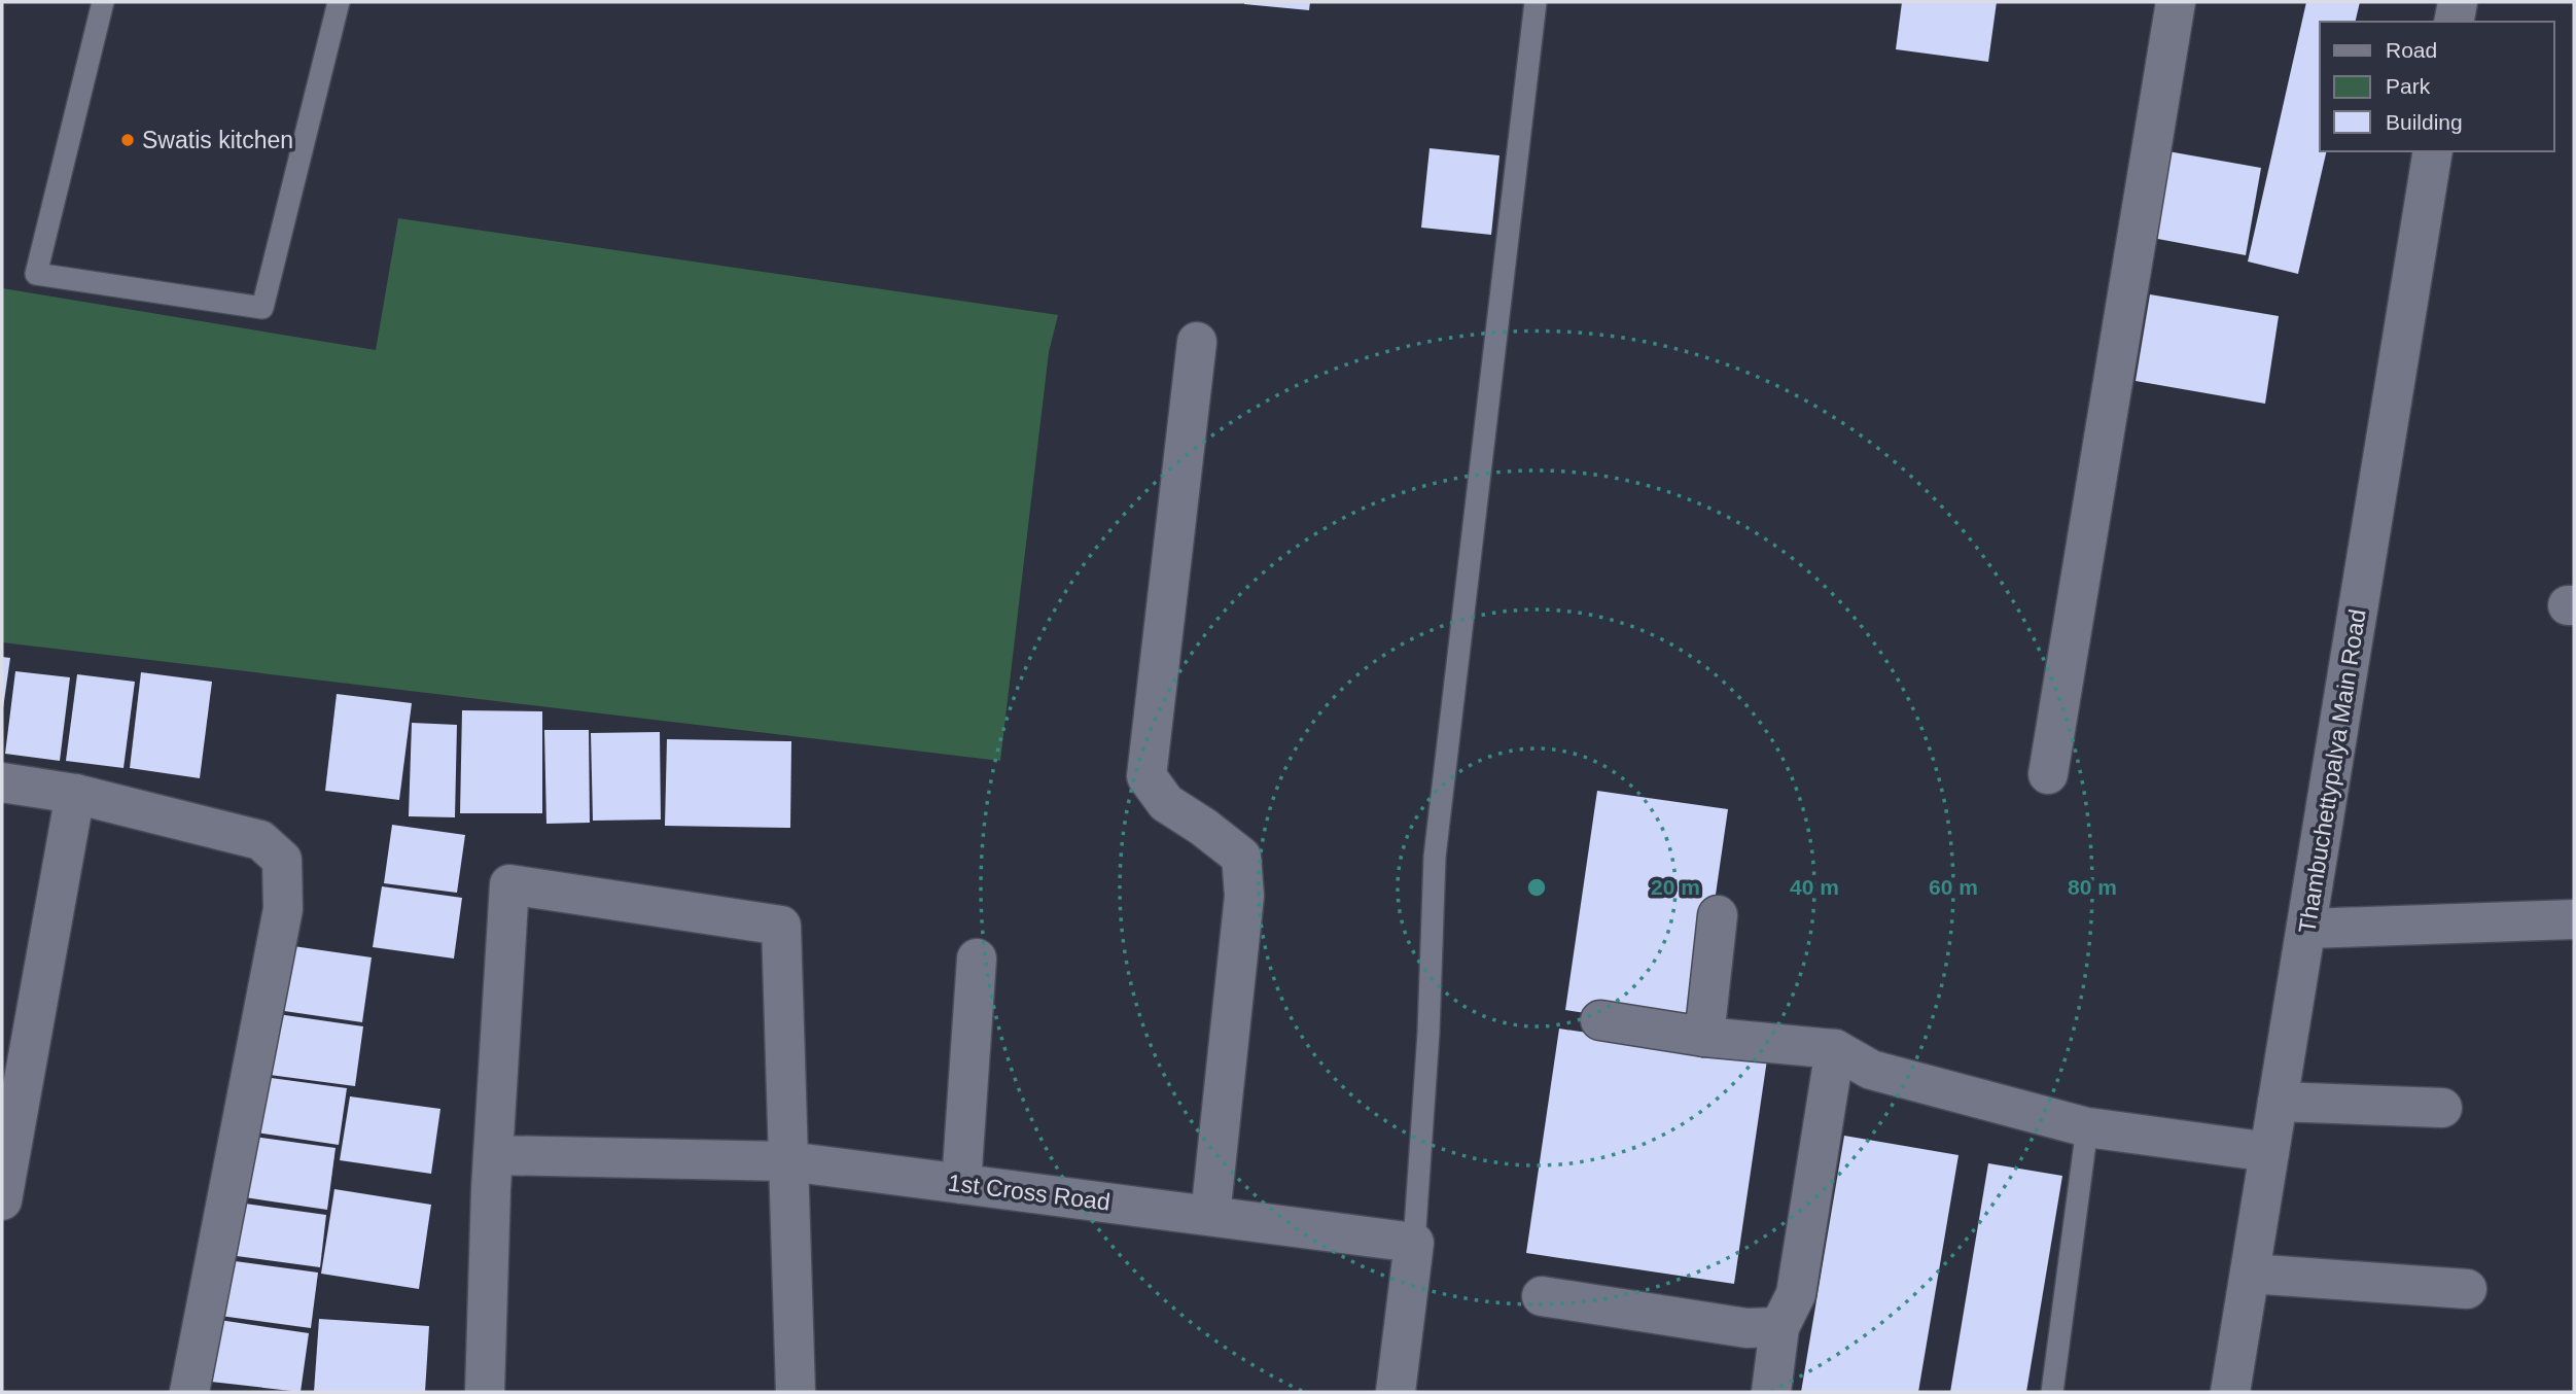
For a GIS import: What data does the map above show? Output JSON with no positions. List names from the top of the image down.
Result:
{
  "streets": {
    "street": ["Thambuchettypalya Main Road", "1st Cross Road"]
  },
  "places": ["Swatis kitchen"],
  "legend": ["Road", "Park", "Building"],
  "rings": [
    "20 m",
    "40 m",
    "60 m",
    "80 m"
  ]
}
